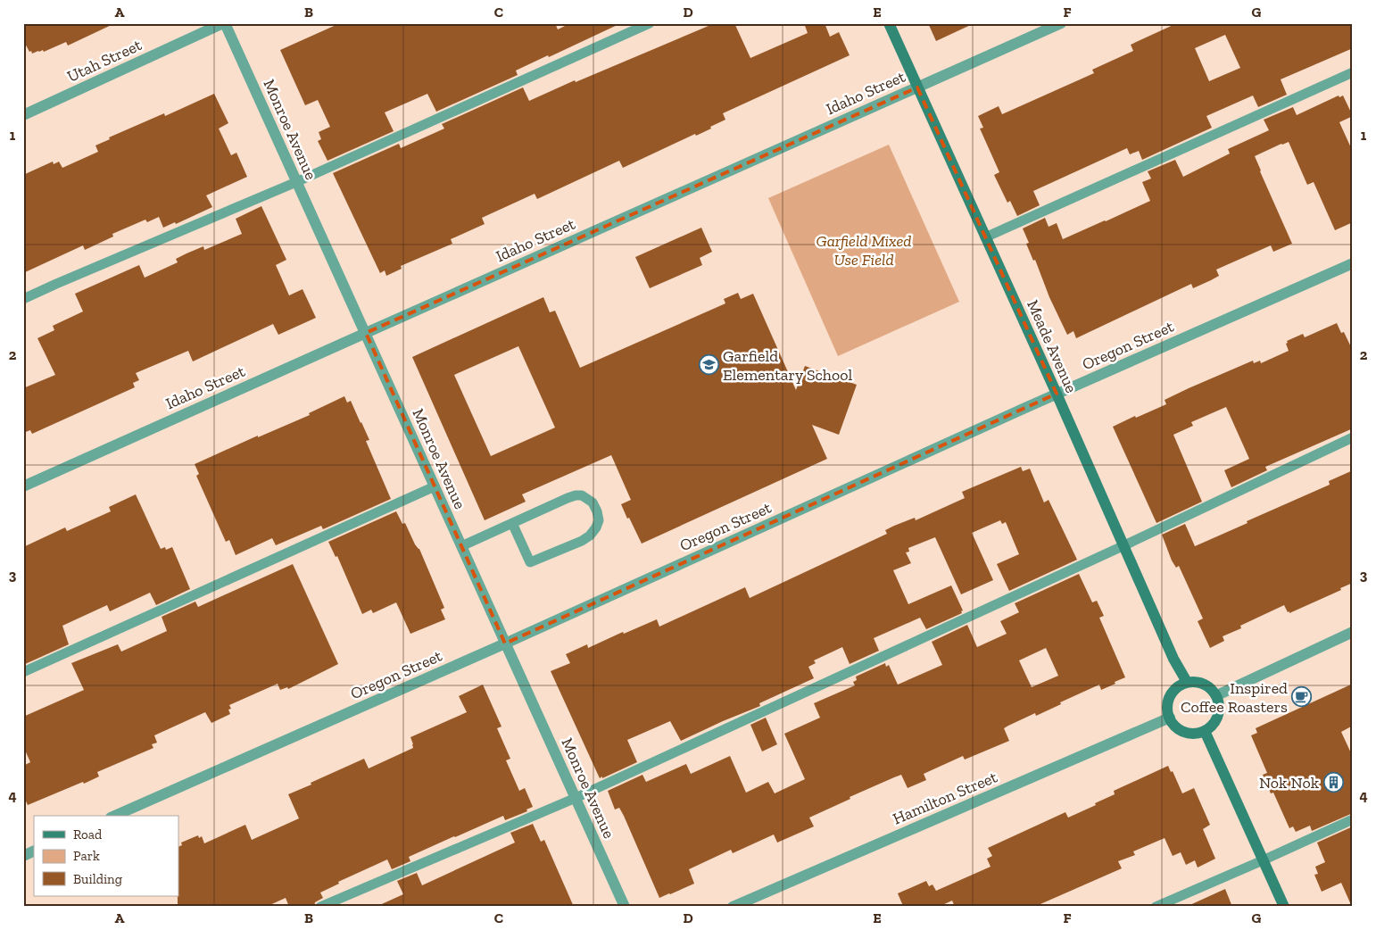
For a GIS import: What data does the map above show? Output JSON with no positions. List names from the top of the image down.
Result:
{
  "streets": {
    "main road": ["Meade Avenue"],
    "street": [
      "Utah Street",
      "Idaho Street",
      "Monroe Avenue",
      "Oregon Street",
      "Hamilton Street"
    ]
  },
  "crossings": [
    ["Utah Street", "Monroe Avenue"],
    ["Idaho Street", "Monroe Avenue"],
    ["Idaho Street", "Meade Avenue"],
    ["Monroe Avenue", "Oregon Street"],
    ["Oregon Street", "Meade Avenue"],
    ["Meade Avenue", "Hamilton Street"]
  ],
  "parks": ["Garfield Mixed Use Field"],
  "places": {
    "school or university": ["Garfield Elementary School"],
    "cafe": ["Inspired Coffee Roasters"],
    "building": ["Nok Nok"]
  },
  "legend": ["Road", "Park", "Building"],
  "grid": {
    "columns": [
      "A",
      "B",
      "C",
      "D",
      "E",
      "F",
      "G"
    ],
    "rows": [
      "1",
      "2",
      "3",
      "4"
    ]
  }
}
